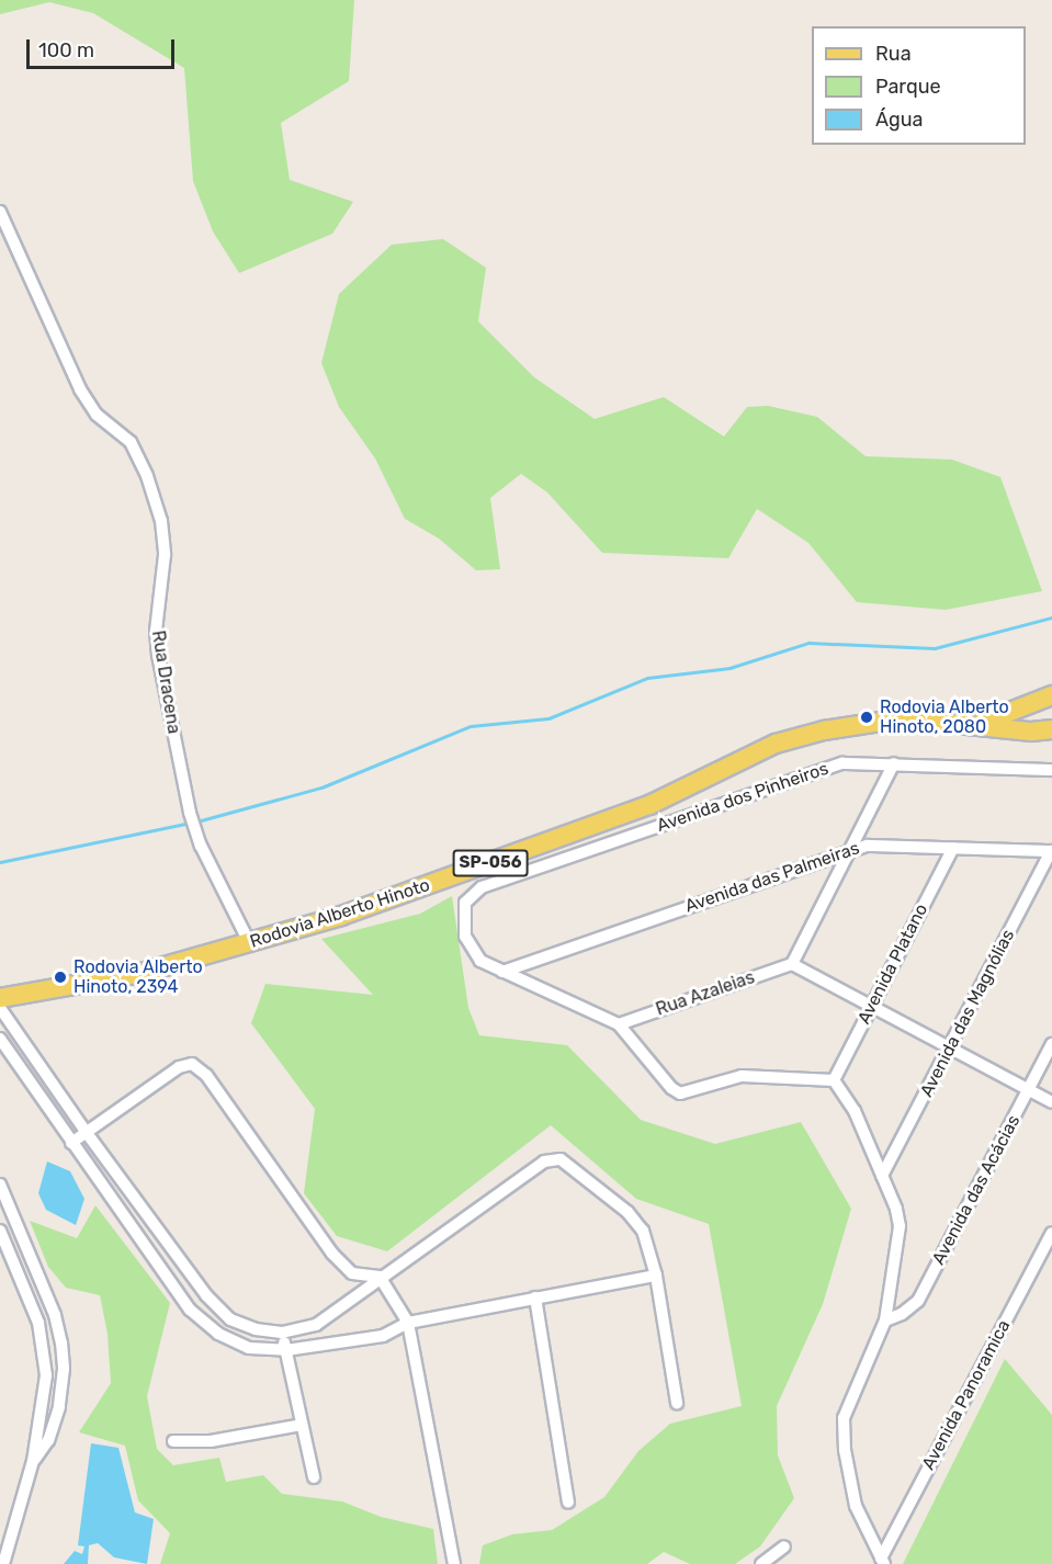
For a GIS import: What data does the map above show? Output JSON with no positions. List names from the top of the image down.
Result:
{
  "streets": {
    "main road": ["SP-056", "Rodovia Alberto Hinoto"],
    "street": [
      "Rua Dracena",
      "Avenida dos Pinheiros",
      "Avenida das Palmeiras",
      "Avenida Platano",
      "Rua Azaleias",
      "Avenida das Magnólias",
      "Avenida das Acácias",
      "Avenida Panoramica"
    ]
  },
  "crossings": [
    ["Rua Dracena", "Rodovia Alberto Hinoto"],
    ["Avenida dos Pinheiros", "Avenida das Palmeiras"],
    ["Avenida das Palmeiras", "Avenida Platano"],
    ["Avenida das Palmeiras", "Avenida das Magnólias"]
  ],
  "places": ["Rodovia Alberto Hinoto, 2080", "Rodovia Alberto Hinoto, 2394"],
  "legend": ["Rua", "Parque", "Água"],
  "scale_bar": "100 m"
}
